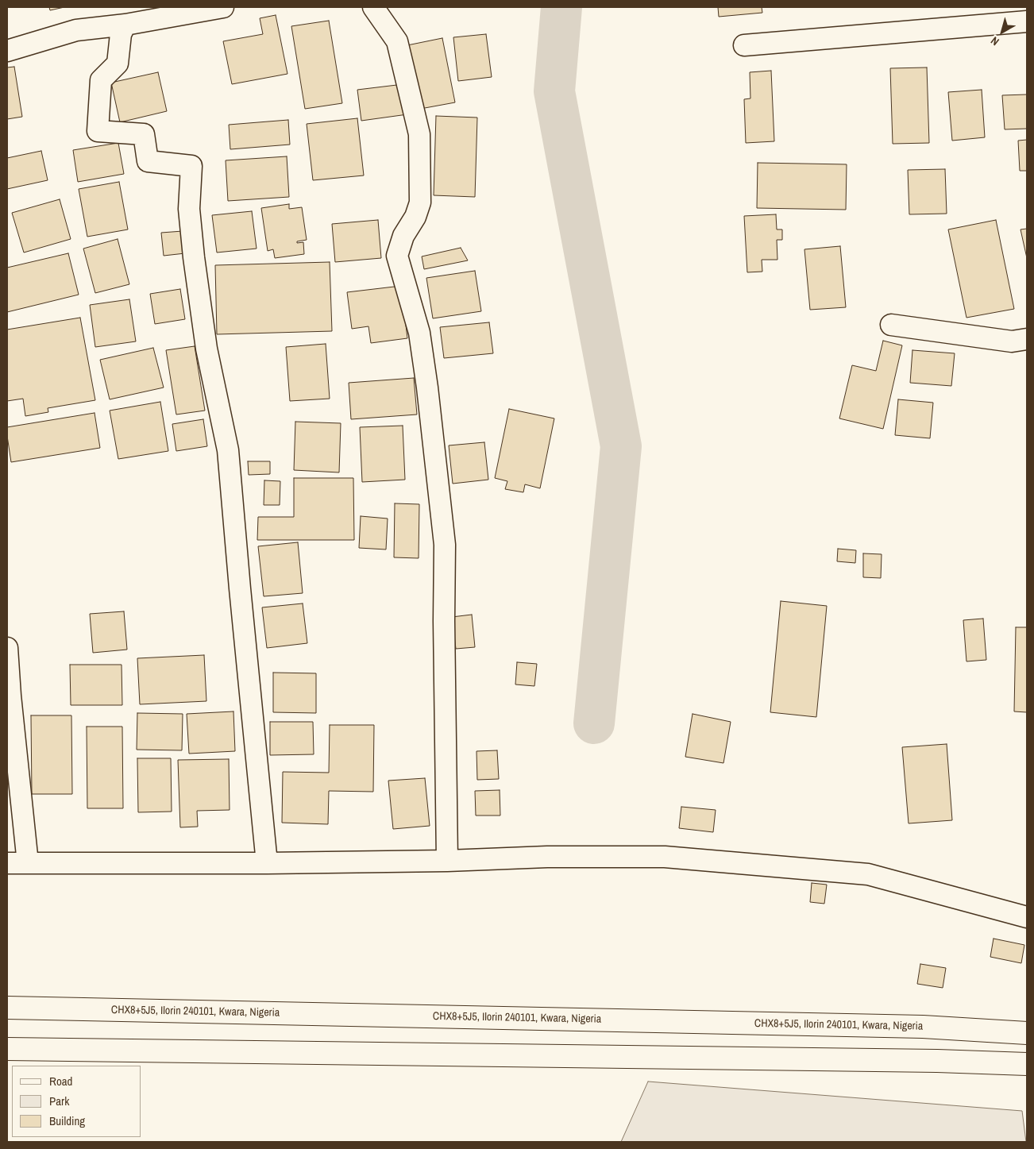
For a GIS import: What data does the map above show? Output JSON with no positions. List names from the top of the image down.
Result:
{
  "streets": {
    "main road": ["CHX8+5J5, Ilorin 240101, Kwara, Nigeria"]
  },
  "legend": ["Road", "Park", "Building"],
  "north": "bottom left"
}
